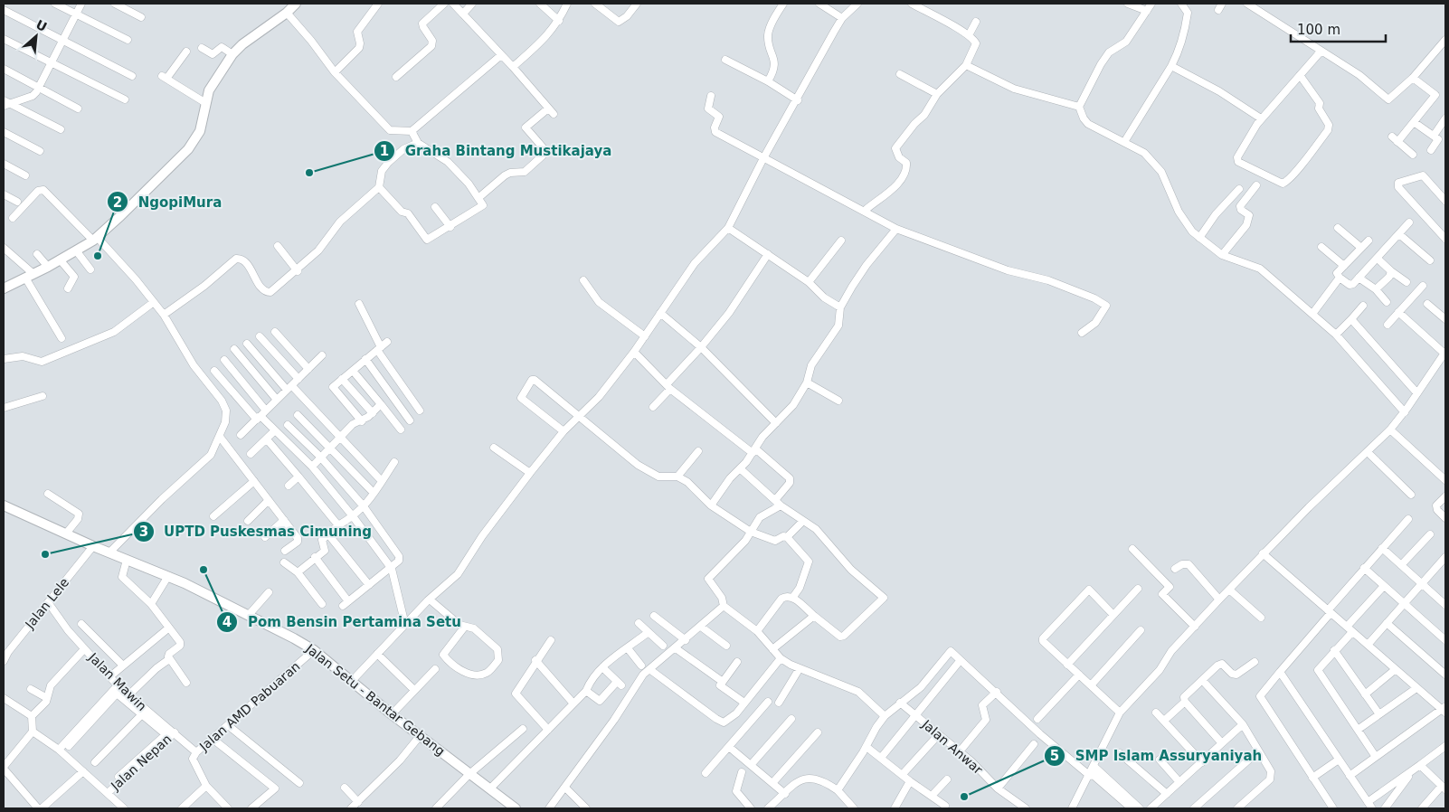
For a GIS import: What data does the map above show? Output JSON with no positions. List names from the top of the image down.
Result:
{
  "streets": {
    "main road": ["Jalan Setu - Bantar Gebang"],
    "street": [
      "Jalan Lele",
      "Jalan Mawin",
      "Jalan AMD Pabuaran",
      "Jalan Anwar",
      "Jalan Nepan"
    ]
  },
  "crossings": [
    ["Jalan Lele", "Jalan Mawin"],
    ["Jalan Lele", "Jalan Setu - Bantar Gebang"],
    ["Jalan Mawin", "Jalan AMD Pabuaran"],
    ["Jalan Mawin", "Jalan Nepan"],
    ["Jalan Setu - Bantar Gebang", "Jalan AMD Pabuaran"]
  ],
  "places": [
    "Graha Bintang Mustikajaya",
    "NgopiMura",
    "UPTD Puskesmas Cimuning",
    "Pom Bensin Pertamina Setu",
    "SMP Islam Assuryaniyah"
  ],
  "scale_bar": "100 m",
  "north": "top right"
}
